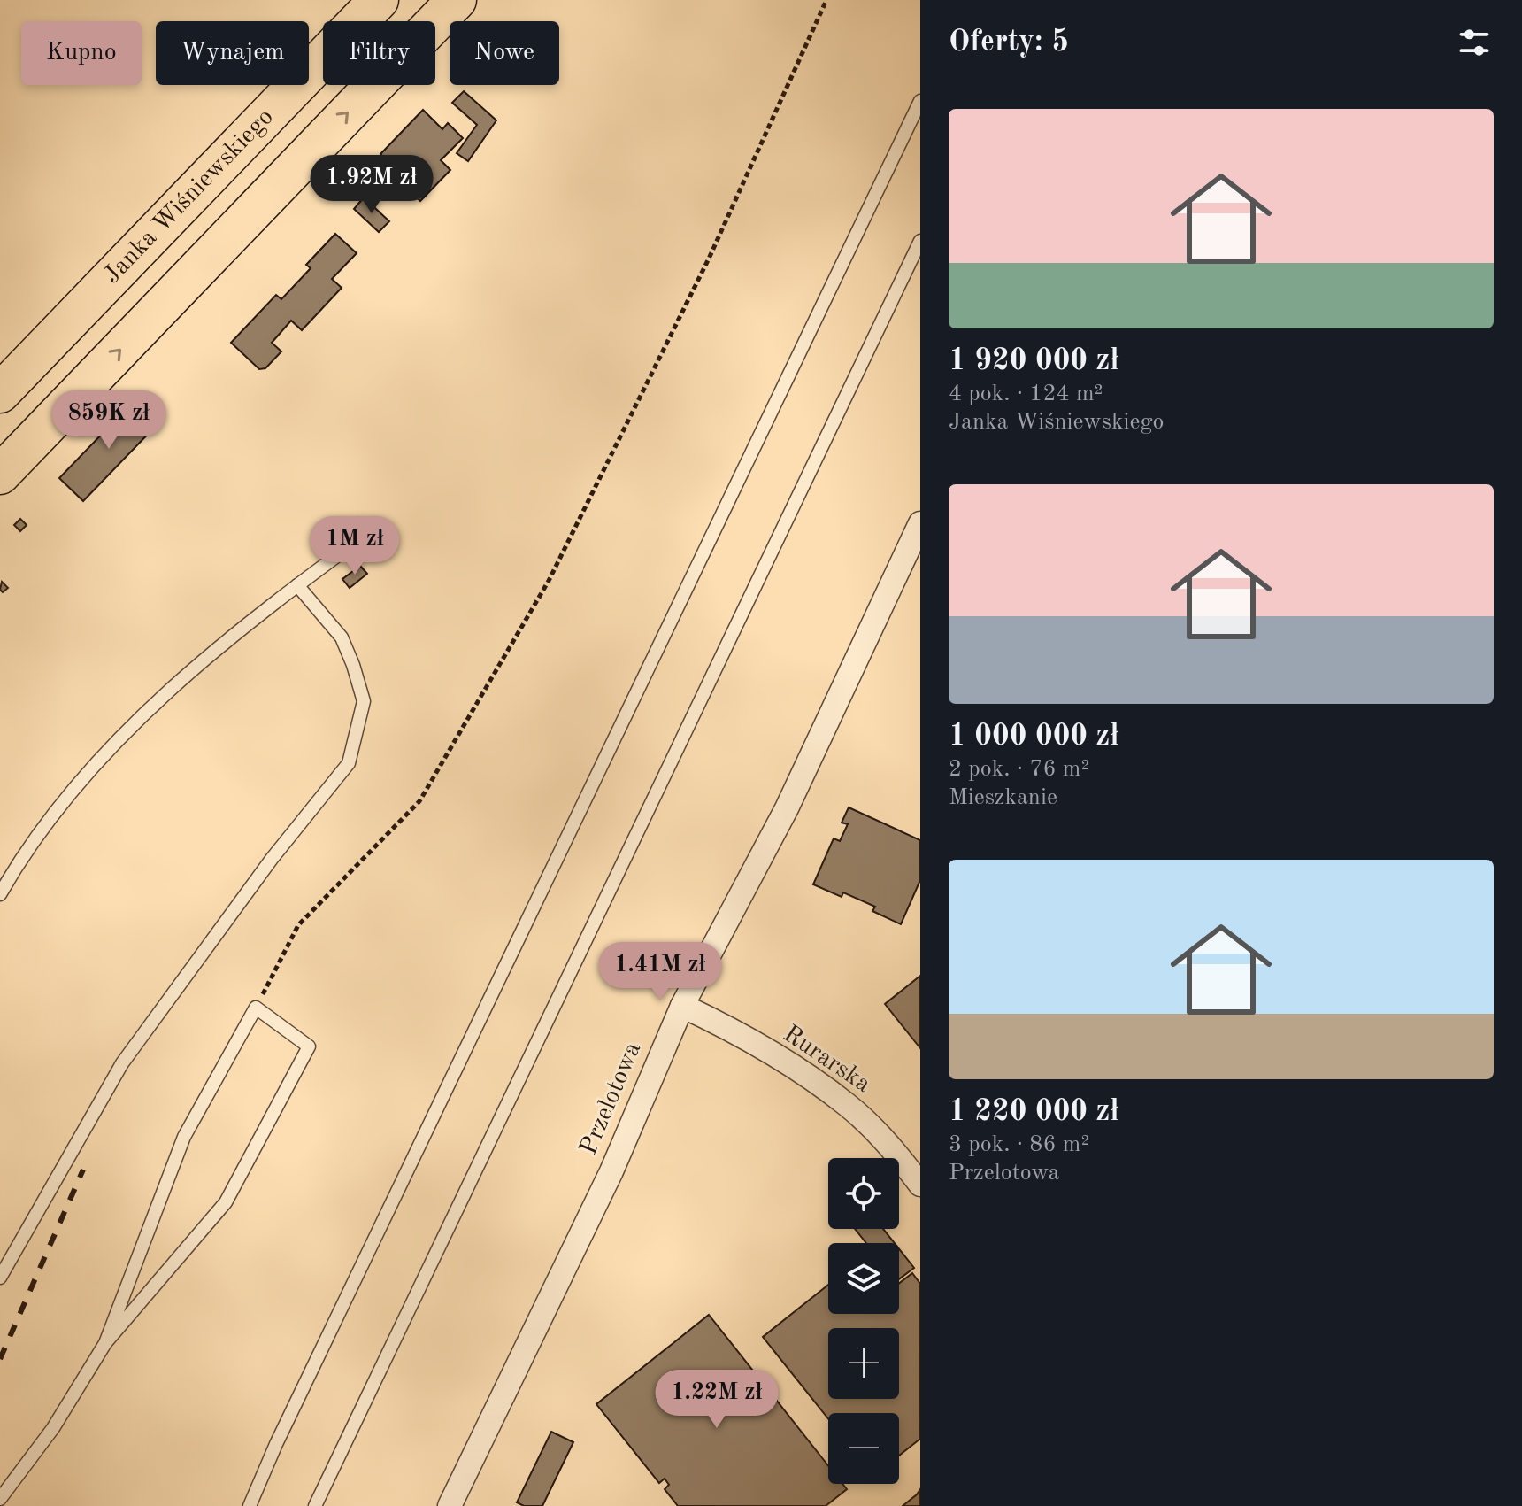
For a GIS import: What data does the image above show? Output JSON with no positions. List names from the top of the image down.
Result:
{
  "streets": {
    "highway": ["Janka Wiśniewskiego"],
    "street": ["Rurarska", "Przelotowa"]
  },
  "crossings": [
    ["Rurarska", "Przelotowa"]
  ],
  "page": {
    "heading": "Oferty: 5",
    "chip": [
      "Kupno",
      "Wynajem",
      "Filtry",
      "Nowe"
    ],
    "list": [
      {
        "name": "1 920 000 zł",
        "note": "4 pok. · 124 m² · Janka Wiśniewskiego"
      },
      {
        "name": "1 000 000 zł",
        "note": "2 pok. · 76 m² · Mieszkanie"
      },
      {
        "name": "1 220 000 zł",
        "note": "3 pok. · 86 m² · Przelotowa"
      }
    ],
    "price": [
      "1.92M zł",
      "859K zł",
      "1M zł",
      "1.41M zł",
      "1.22M zł"
    ],
    "map_buttons": ["+", "−"]
  }
}
